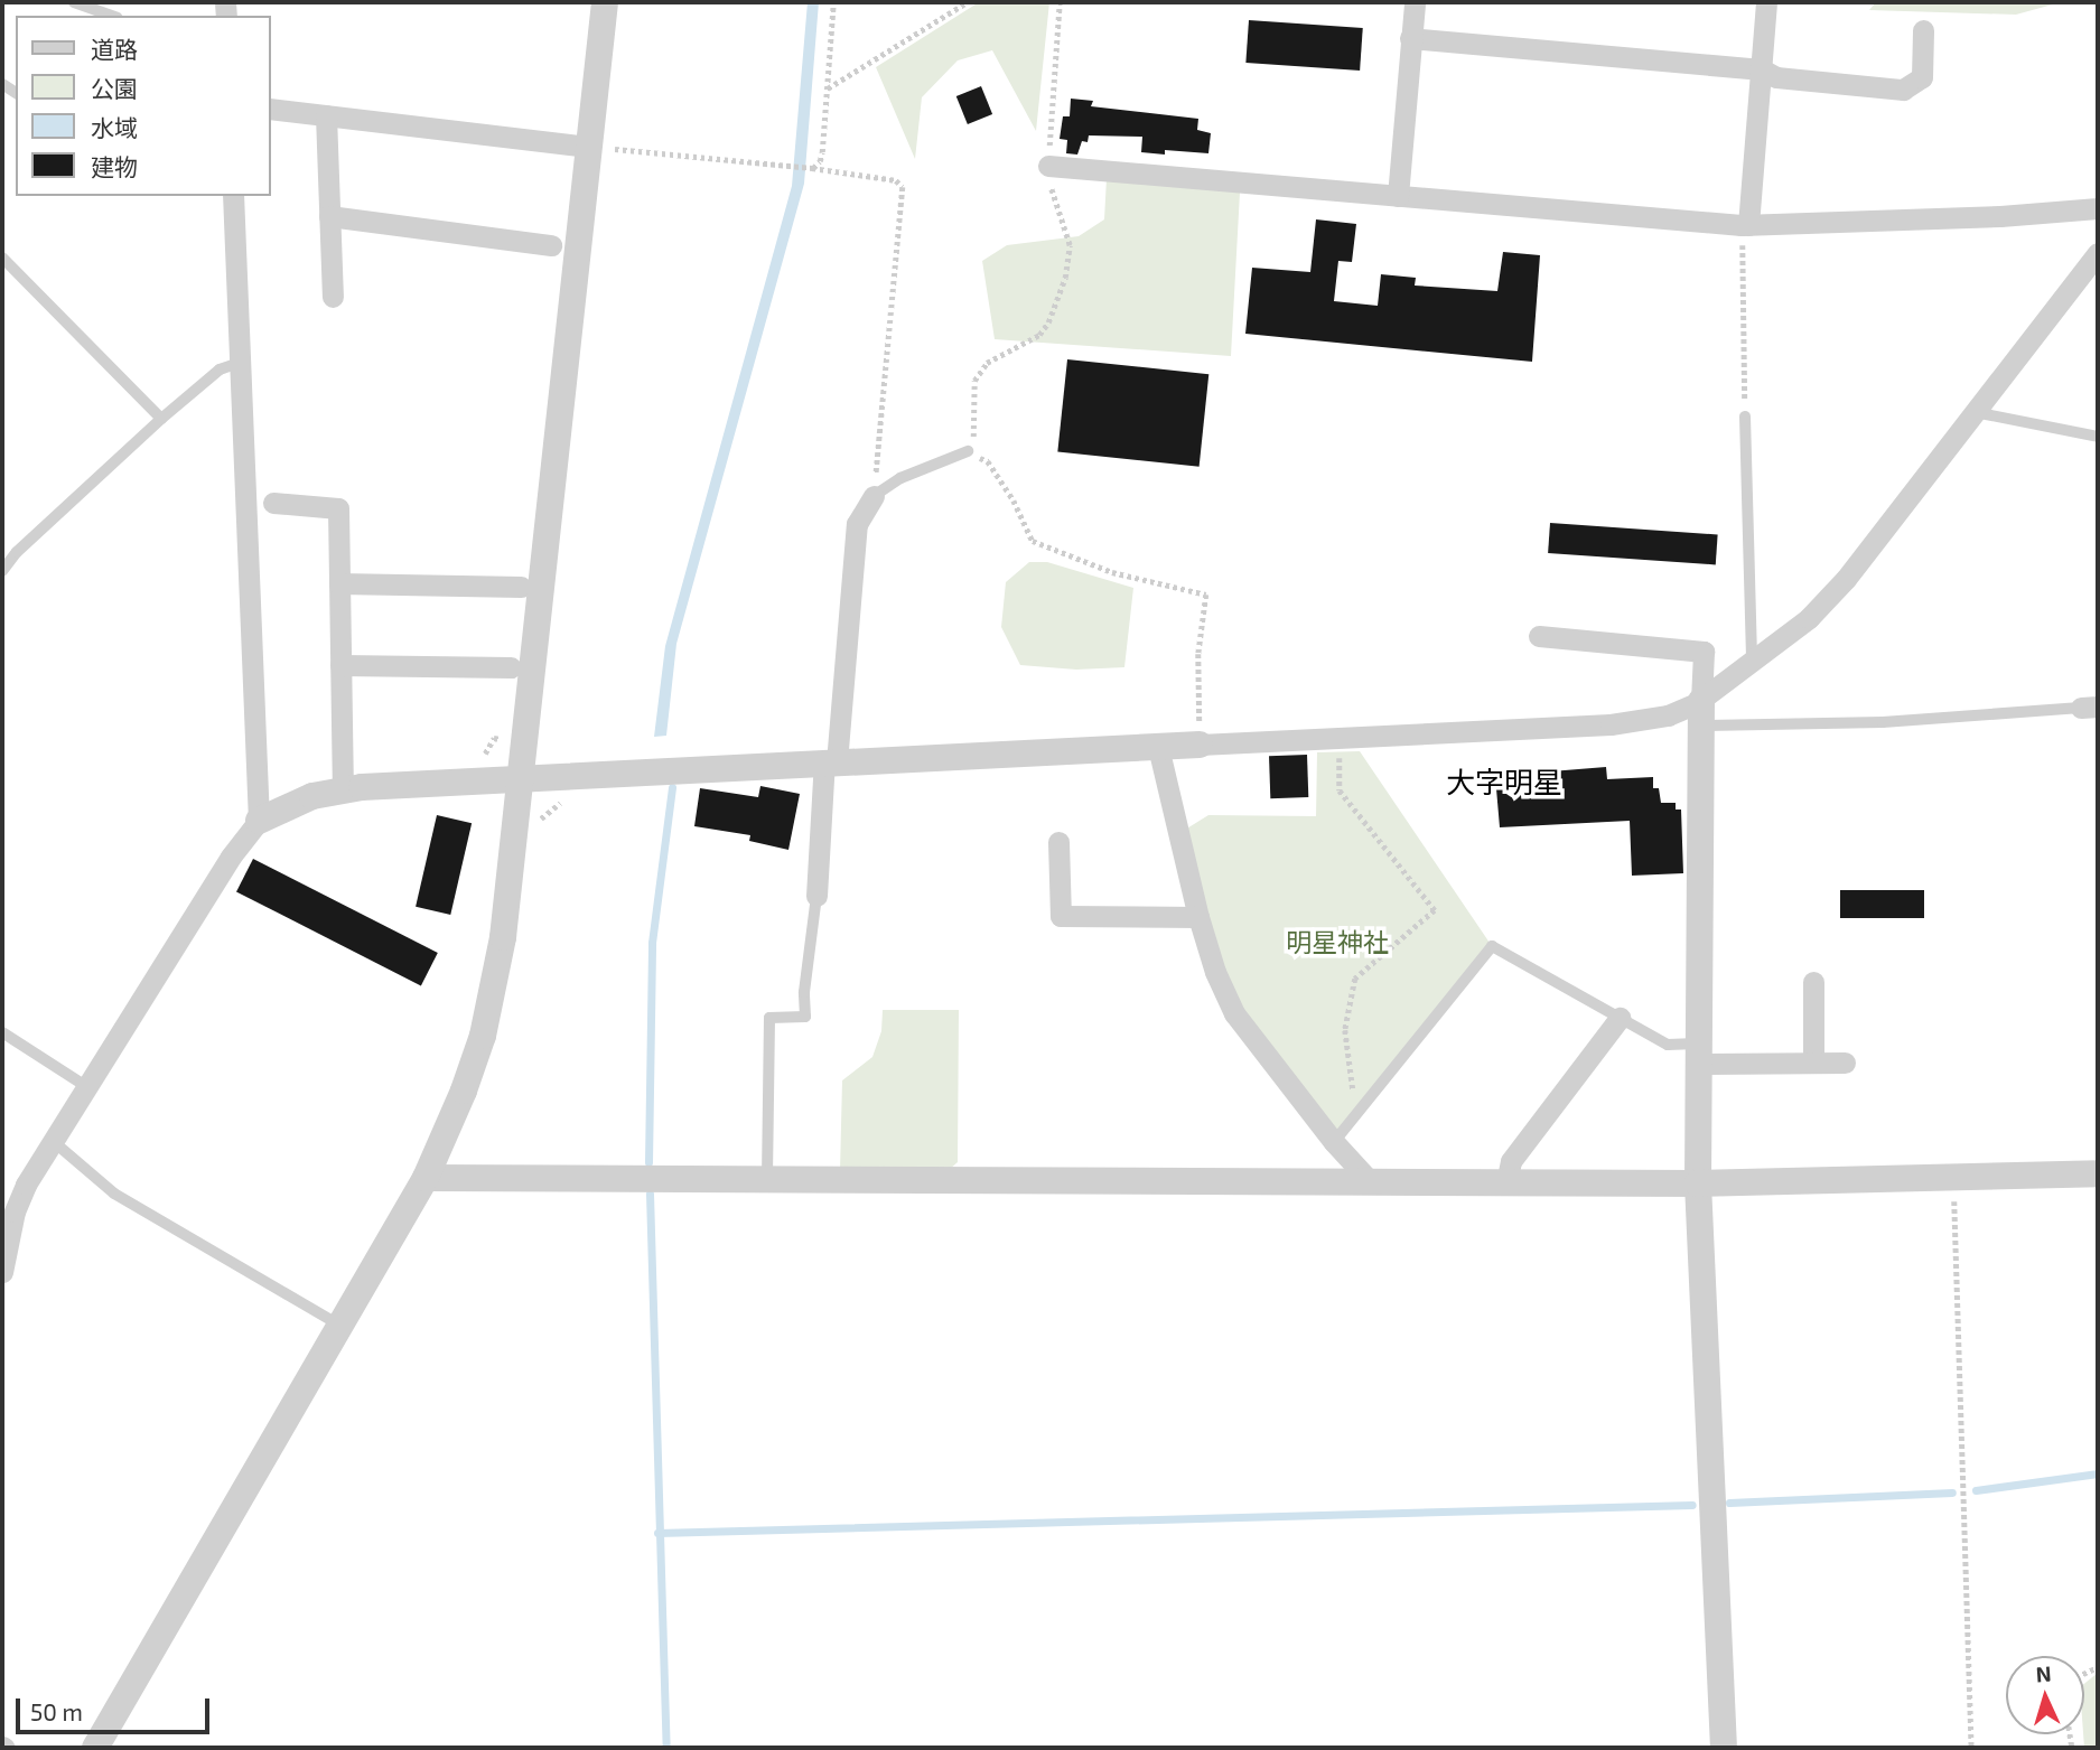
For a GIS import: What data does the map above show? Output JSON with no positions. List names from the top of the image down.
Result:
{
  "districts": ["大字明星"],
  "parks": ["明星神社"],
  "legend": [
    "道路",
    "公園",
    "水域",
    "建物"
  ],
  "scale_bar": "50 m",
  "north": "top"
}
